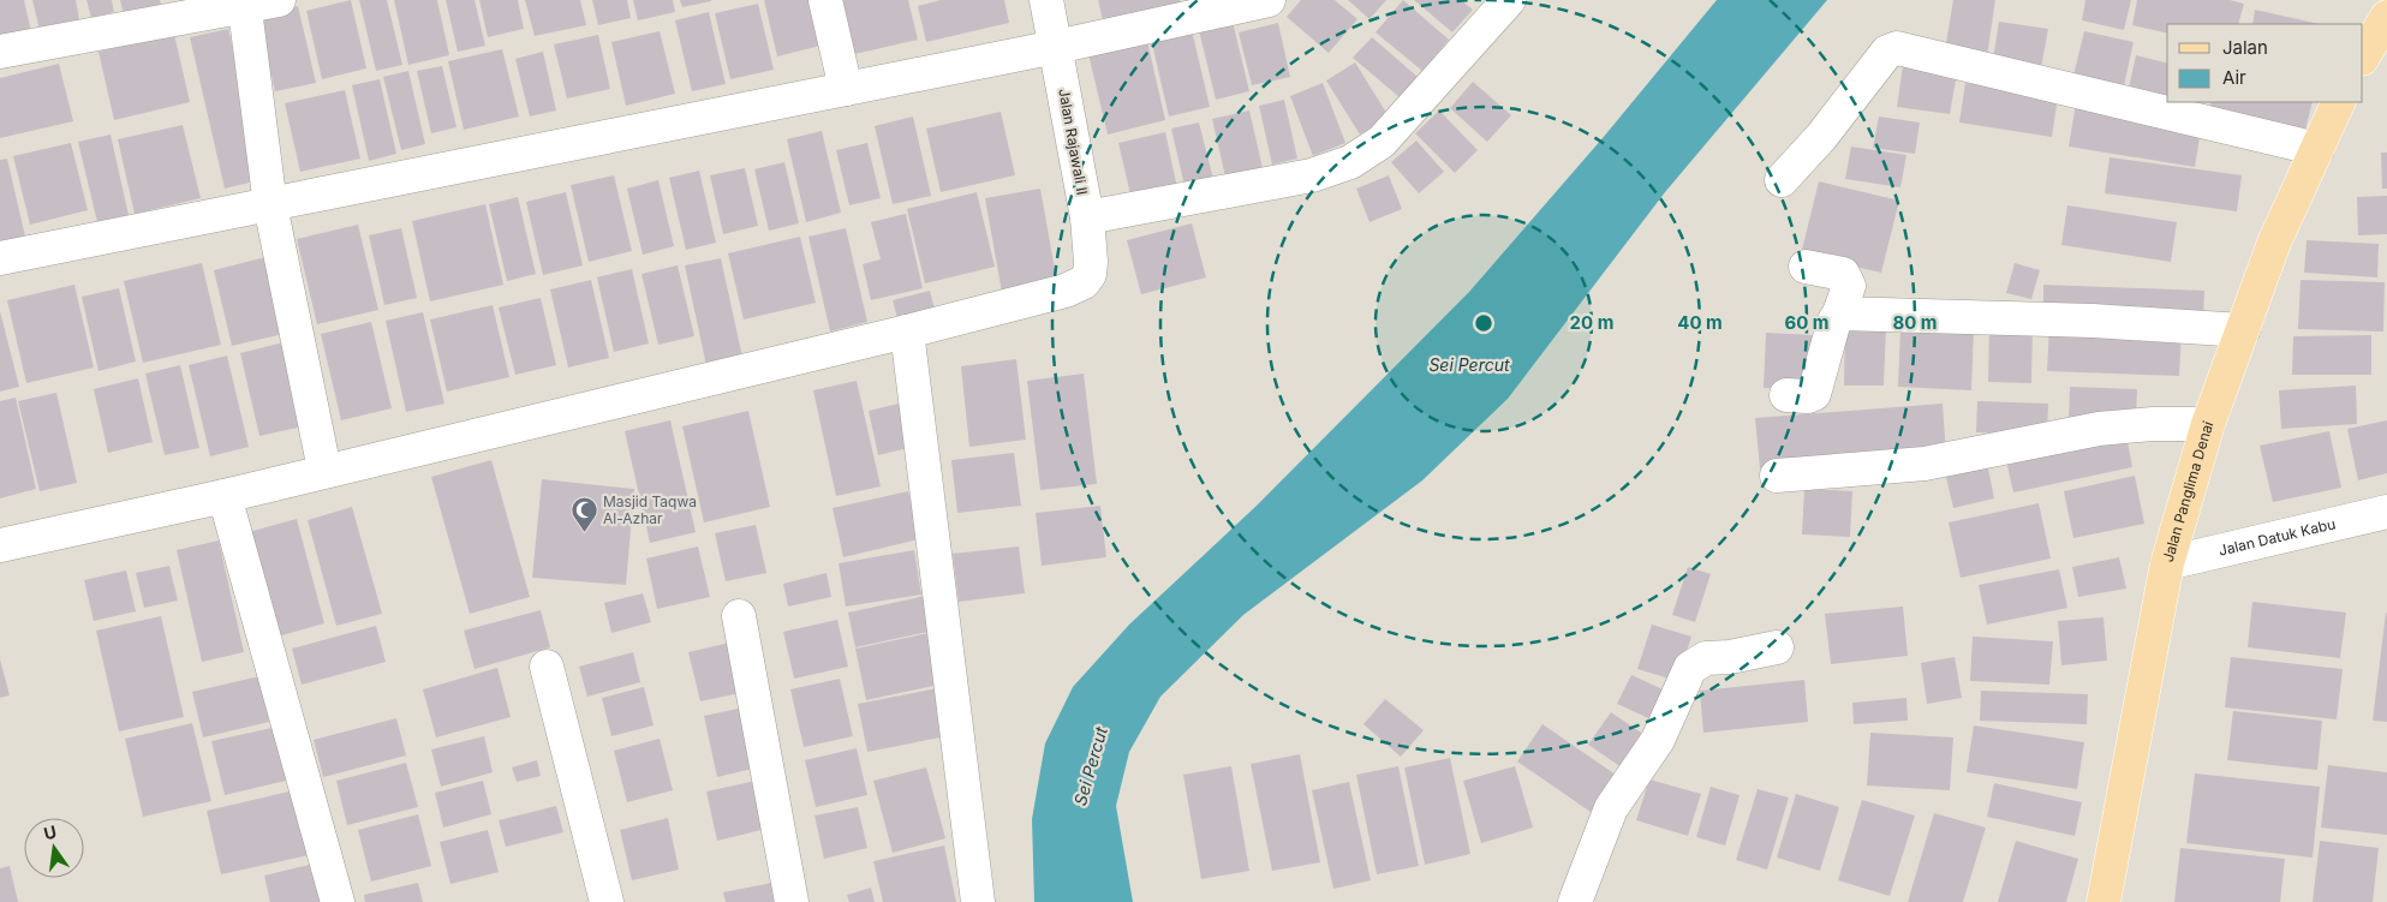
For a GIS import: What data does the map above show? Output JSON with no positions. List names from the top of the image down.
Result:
{
  "streets": {
    "main road": ["Jalan Panglima Denai"],
    "street": ["Jalan Rajawali II", "Jalan Datuk Kabu"]
  },
  "crossings": [
    ["Jalan Panglima Denai", "Jalan Datuk Kabu"]
  ],
  "water": ["Sei Percut"],
  "places": {
    "mosque": ["Masjid Taqwa Al-Azhar"]
  },
  "legend": ["Jalan", "Air"],
  "north": "top",
  "rings": [
    "20 m",
    "40 m",
    "60 m",
    "80 m"
  ]
}
